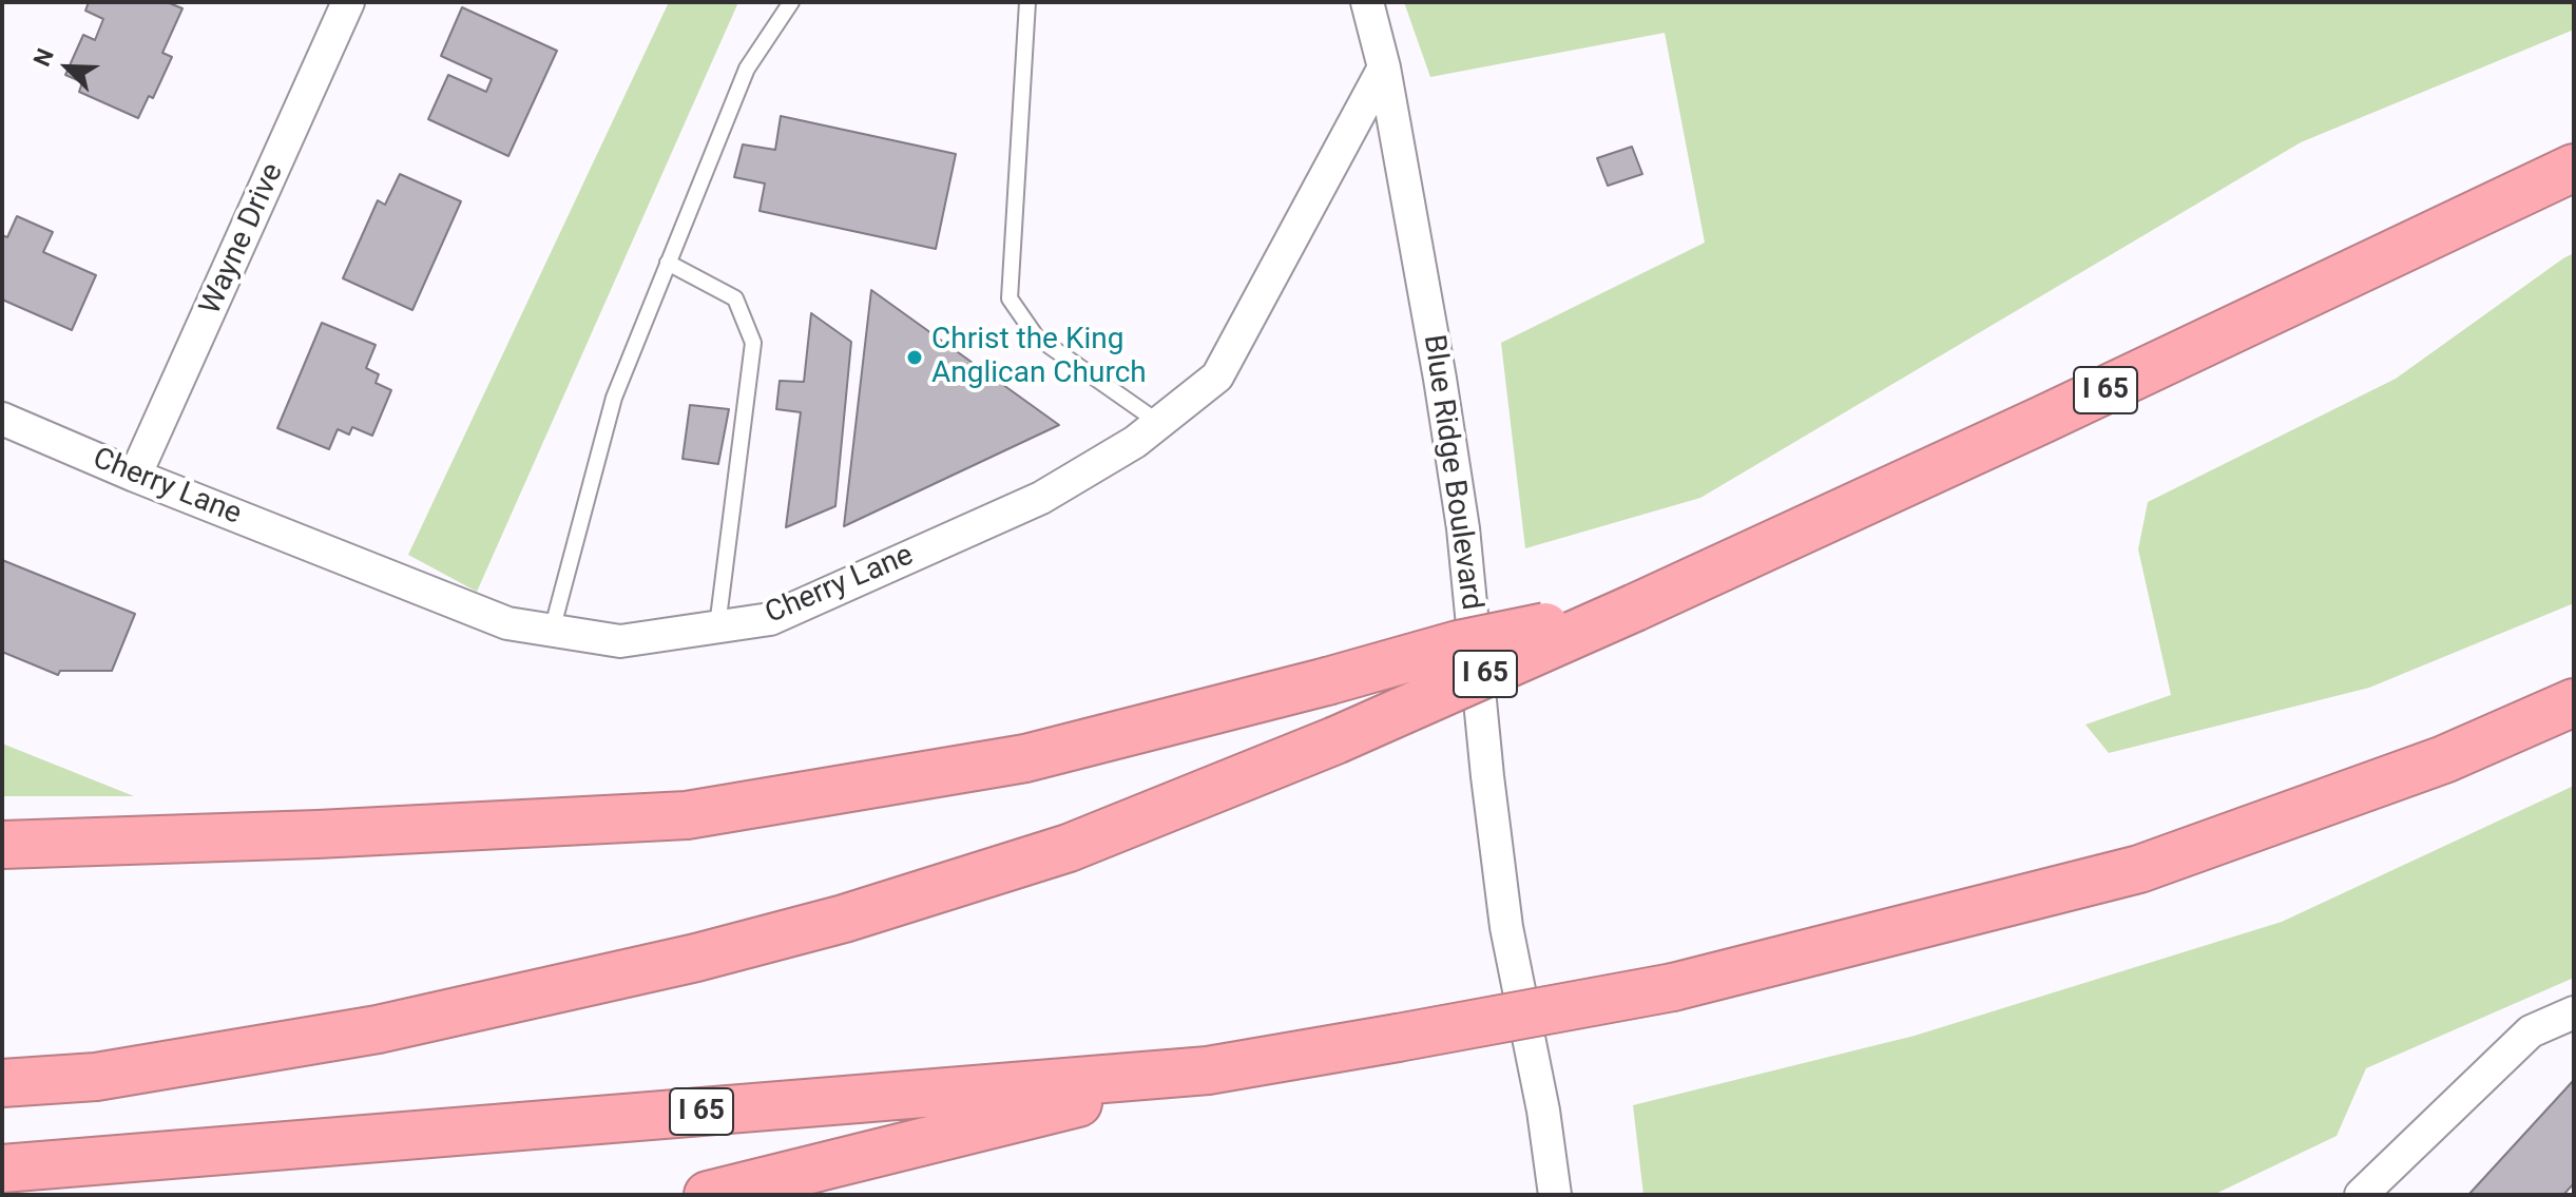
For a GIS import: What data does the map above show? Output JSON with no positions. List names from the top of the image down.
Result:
{
  "streets": {
    "highway": ["I 65"],
    "street": ["Wayne Drive", "Blue Ridge Boulevard", "Cherry Lane"]
  },
  "crossings": [
    ["Wayne Drive", "Cherry Lane"],
    ["Blue Ridge Boulevard", "Cherry Lane"]
  ],
  "places": ["Christ the King Anglican Church"],
  "north": "top left"
}
